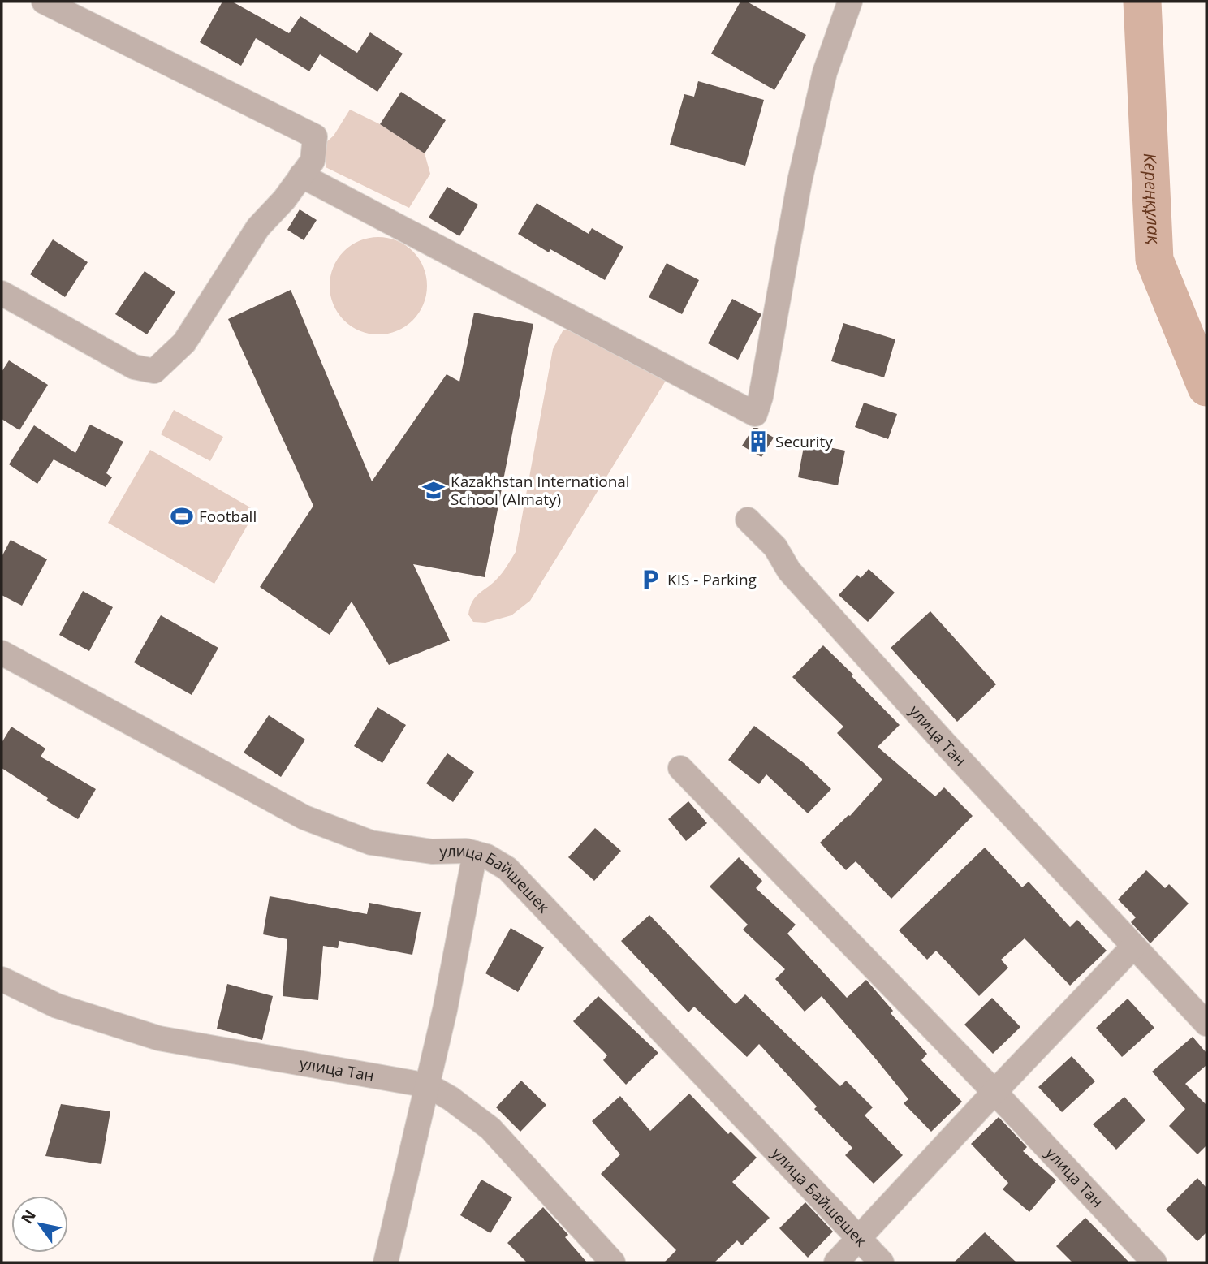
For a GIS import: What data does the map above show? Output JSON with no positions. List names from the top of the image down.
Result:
{
  "streets": {
    "street": ["улица Тан", "улица Байшешек"]
  },
  "water": ["Кереңқұлақ"],
  "places": {
    "building": ["Security"],
    "school or university": ["Kazakhstan International School (Almaty)"],
    "sports": ["Football"],
    "parking": ["KIS - Parking"]
  },
  "north": "top left"
}
